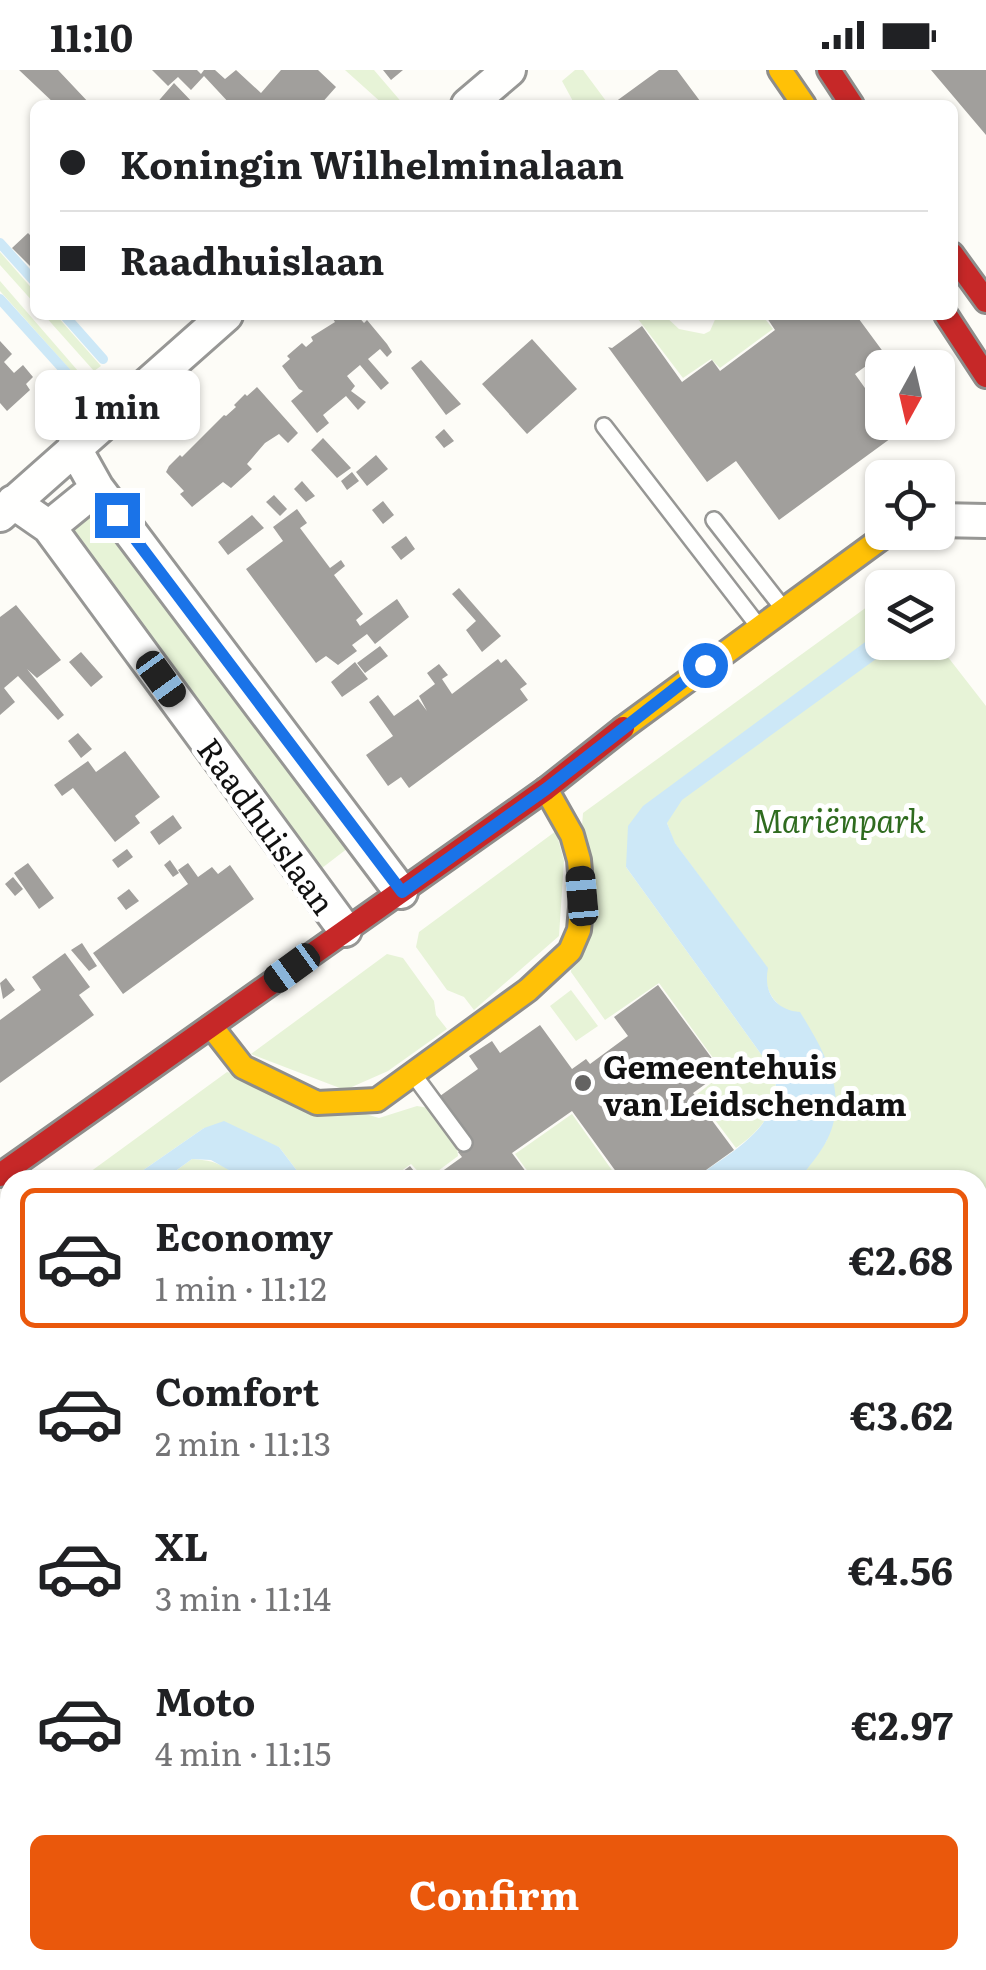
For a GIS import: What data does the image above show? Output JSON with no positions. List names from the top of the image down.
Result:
{
  "streets": {
    "street": ["Raadhuislaan"]
  },
  "parks": ["Mariënpark"],
  "places": ["Gemeentehuis van Leidschendam"],
  "north": "bottom",
  "page": {
    "status": "11:10",
    "banner": ["Koningin Wilhelminalaan", "Raadhuislaan"],
    "bubble": "1 min",
    "list": [
      {
        "name": "Economy",
        "note": "1 min · 11:12",
        "value": "€2.68"
      },
      {
        "name": "Comfort",
        "note": "2 min · 11:13",
        "value": "€3.62"
      },
      {
        "name": "XL",
        "note": "3 min · 11:14",
        "value": "€4.56"
      },
      {
        "name": "Moto",
        "note": "4 min · 11:15",
        "value": "€2.97"
      }
    ],
    "buttons": "Confirm"
  }
}
